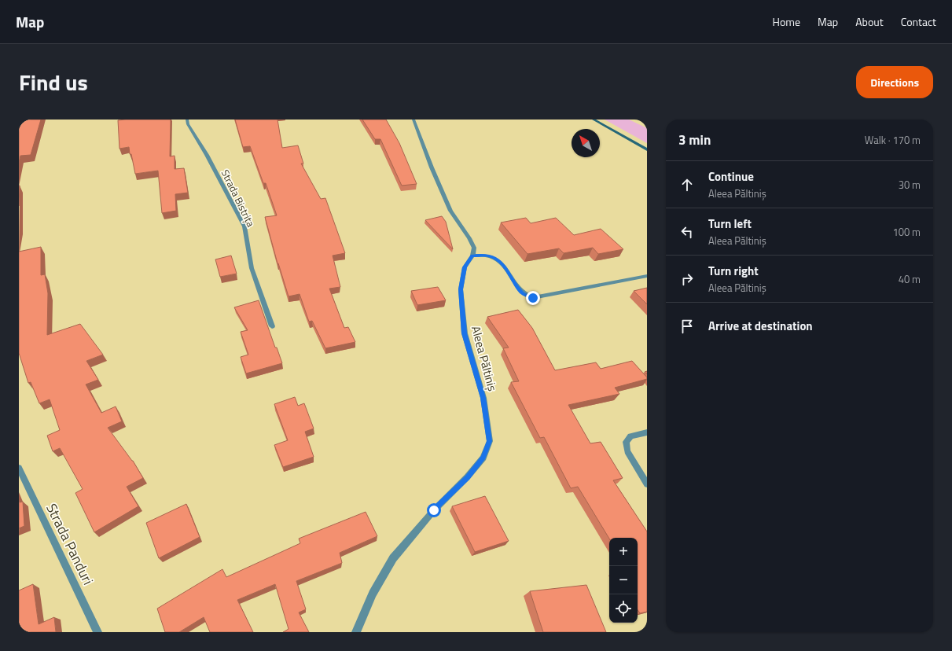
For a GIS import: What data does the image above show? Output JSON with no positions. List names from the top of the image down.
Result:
{
  "streets": {
    "street": ["Strada Bistrița", "Aleea Păltiniș", "Strada Panduri"]
  },
  "north": "top left",
  "page": {
    "header": "Map",
    "nav": [
      "Home",
      "Map",
      "About",
      "Contact"
    ],
    "title": "Find us",
    "buttons": "Directions",
    "heading": ["3 min", "Walk · 170 m"],
    "list": [
      ["Continue", "Aleea Păltiniș", "30 m"],
      ["Turn left", "Aleea Păltiniș", "100 m"],
      ["Turn right", "Aleea Păltiniș", "40 m"],
      "Arrive at destination"
    ],
    "map_buttons": ["+", "−"]
  }
}
